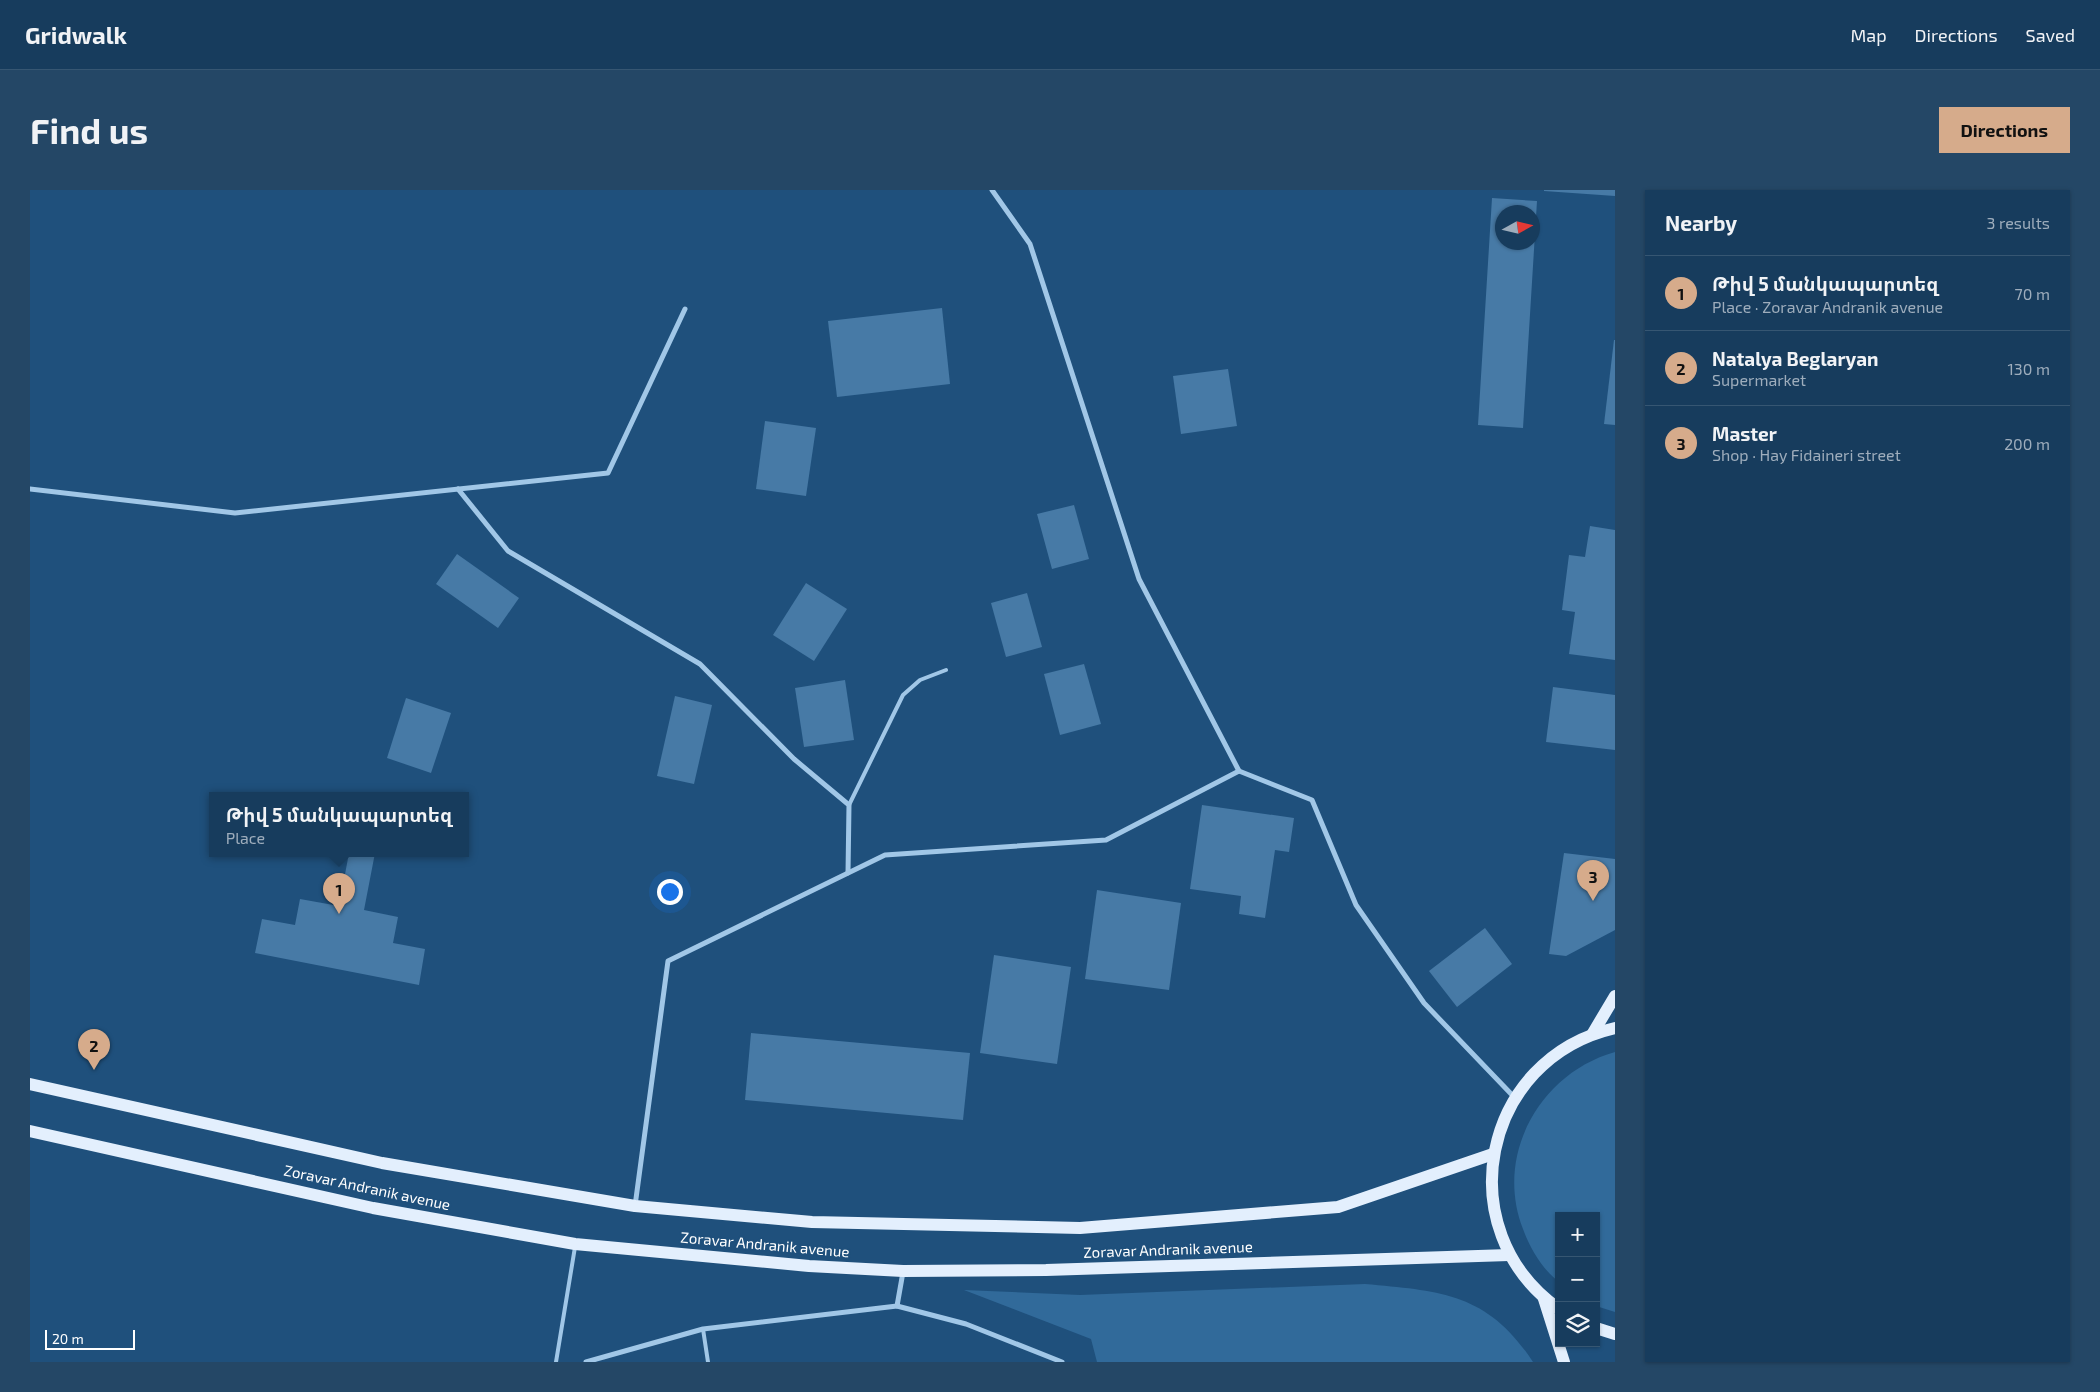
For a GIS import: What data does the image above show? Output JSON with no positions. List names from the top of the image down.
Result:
{
  "streets": {
    "main road": ["Zoravar Andranik avenue"]
  },
  "scale_bar": "20 m",
  "north": "right",
  "page": {
    "header": "Gridwalk",
    "nav": ["Map", "Directions", "Saved"],
    "buttons": "Directions",
    "title": "Find us",
    "heading": ["Nearby", "3 results"],
    "list": [
      {
        "mark": "1",
        "name": "Թիվ 5 մանկապարտեզ",
        "note": "Place · Zoravar Andranik avenue",
        "value": "70 m"
      },
      {
        "mark": "2",
        "name": "Natalya Beglaryan",
        "note": "Supermarket",
        "value": "130 m"
      },
      {
        "mark": "3",
        "name": "Master",
        "note": "Shop · Hay Fidaineri street",
        "value": "200 m"
      }
    ],
    "popup": ["Թիվ 5 մանկապարտեզ", "Place"],
    "pins": ["3", "1", "2"],
    "map_buttons": ["+", "−"],
    "scale": "20 m"
  }
}
